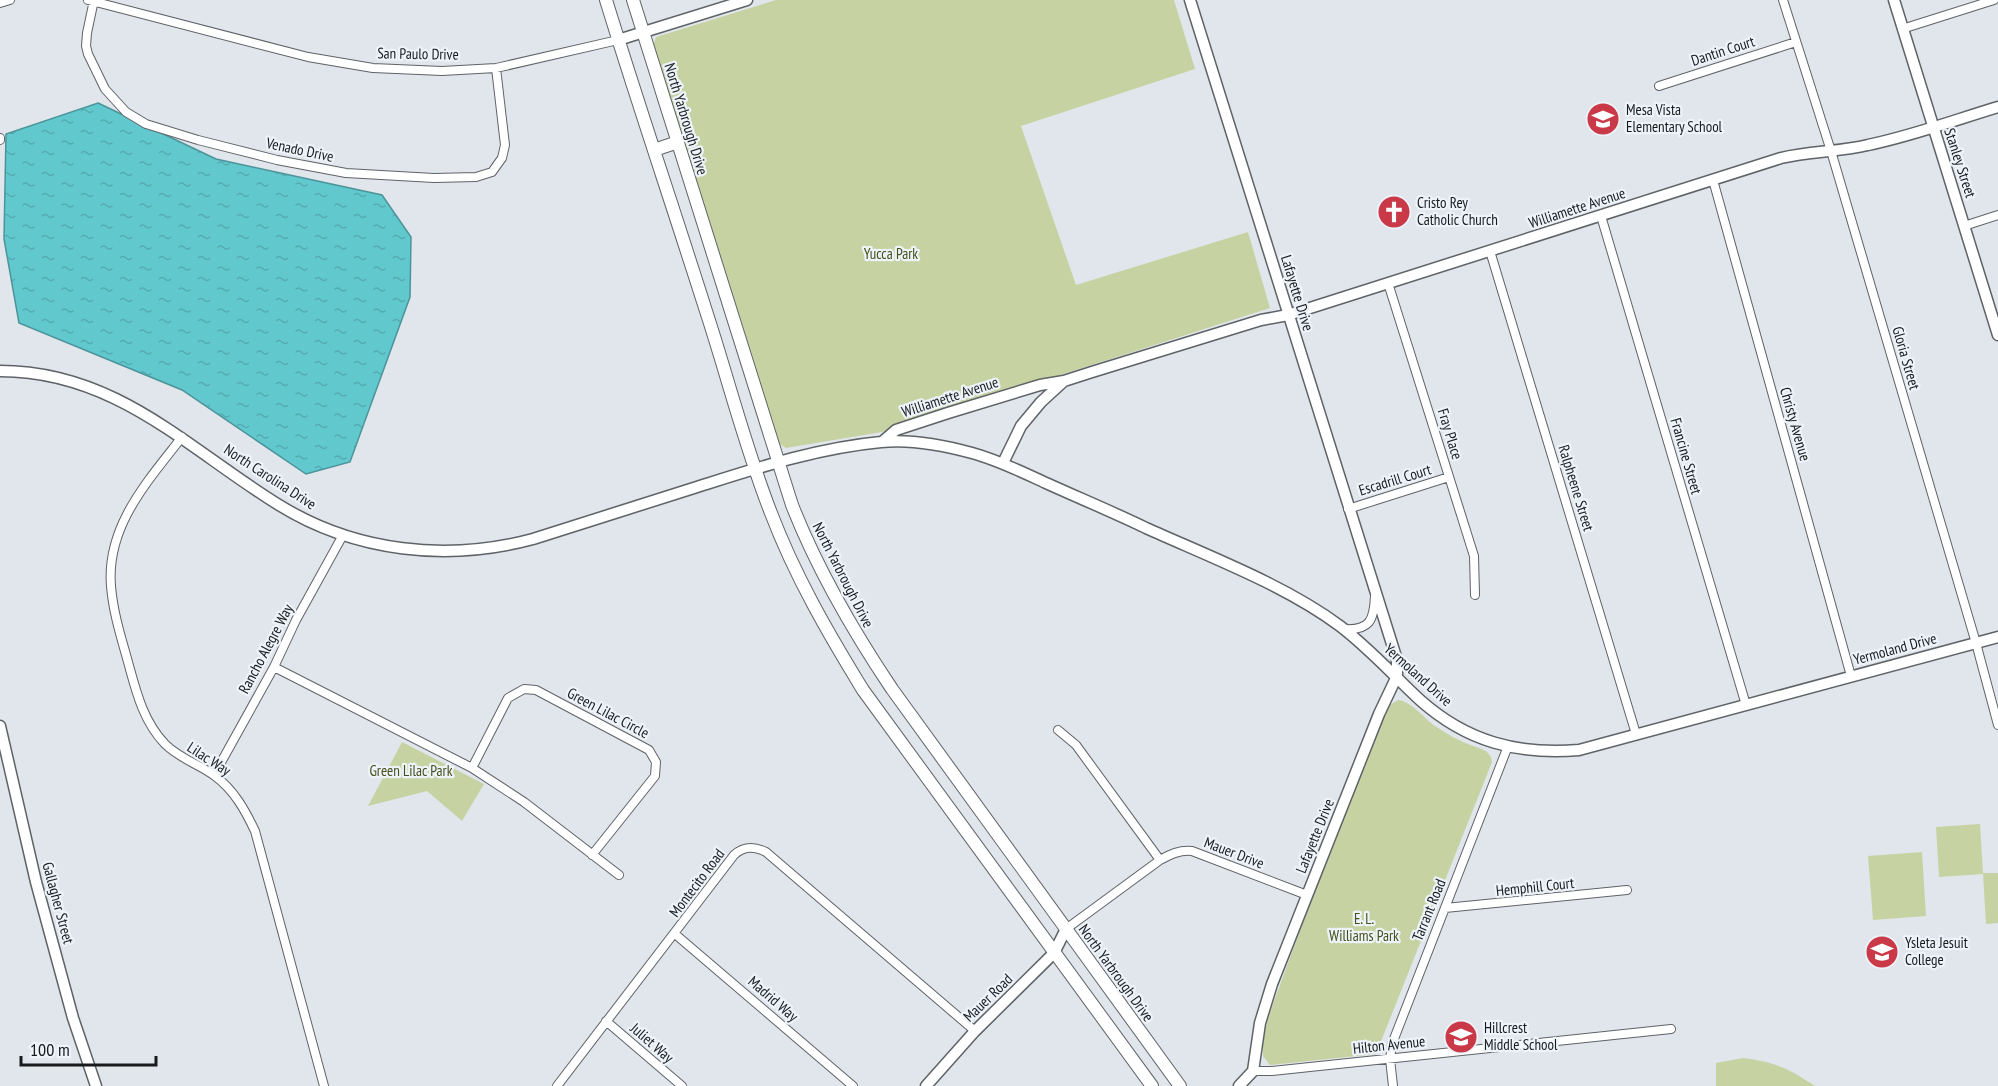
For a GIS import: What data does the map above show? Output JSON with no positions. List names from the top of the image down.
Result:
{
  "streets": {
    "main road": ["North Yarbrough Drive"],
    "street": [
      "Dantin Court",
      "San Paulo Drive",
      "Venado Drive",
      "Stanley Street",
      "Williamette Avenue",
      "Lafayette Drive",
      "Gloria Street",
      "Christy Avenue",
      "Fray Place",
      "Francine Street",
      "North Carolina Drive",
      "Escadrill Court",
      "Ralpheene Street",
      "Rancho Alegre Way",
      "Yermoland Drive",
      "Green Lilac Circle",
      "Lilac Way",
      "Mauer Drive",
      "Montecito Road",
      "Hemphill Court",
      "Gallagher Street",
      "Tarrant Road",
      "Mauer Road",
      "Madrid Way",
      "Juliet Way",
      "Hilton Avenue"
    ]
  },
  "crossings": [
    ["Dantin Court", "Gloria Street"],
    ["San Paulo Drive", "North Yarbrough Drive"],
    ["San Paulo Drive", "Venado Drive"],
    ["North Yarbrough Drive", "Williamette Avenue"],
    ["North Yarbrough Drive", "North Carolina Drive"],
    ["North Yarbrough Drive", "Mauer Drive"],
    ["North Yarbrough Drive", "Mauer Road"],
    ["Stanley Street", "Williamette Avenue"],
    ["Williamette Avenue", "Lafayette Drive"],
    ["Williamette Avenue", "Gloria Street"],
    ["Williamette Avenue", "Christy Avenue"],
    ["Williamette Avenue", "Fray Place"],
    ["Williamette Avenue", "Francine Street"],
    ["Williamette Avenue", "North Carolina Drive"],
    ["Williamette Avenue", "Ralpheene Street"],
    ["Williamette Avenue", "Yermoland Drive"],
    ["Lafayette Drive", "Escadrill Court"],
    ["Lafayette Drive", "Yermoland Drive"],
    ["Lafayette Drive", "Mauer Drive"],
    ["Lafayette Drive", "Hilton Avenue"],
    ["Gloria Street", "Yermoland Drive"],
    ["Christy Avenue", "Yermoland Drive"],
    ["Fray Place", "Escadrill Court"],
    ["Francine Street", "Yermoland Drive"],
    ["North Carolina Drive", "Rancho Alegre Way"],
    ["North Carolina Drive", "Lilac Way"],
    ["Ralpheene Street", "Yermoland Drive"],
    ["Rancho Alegre Way", "Lilac Way"],
    ["Yermoland Drive", "Tarrant Road"],
    ["Mauer Drive", "Mauer Road"],
    ["Montecito Road", "Mauer Road"],
    ["Montecito Road", "Madrid Way"],
    ["Montecito Road", "Juliet Way"],
    ["Hemphill Court", "Tarrant Road"],
    ["Tarrant Road", "Hilton Avenue"]
  ],
  "parks": ["Yucca Park", "Green Lilac Park", "E. L. Williams Park"],
  "places": {
    "school or university": ["Mesa Vista Elementary School", "Ysleta Jesuit College", "Hillcrest Middle School"],
    "church": ["Cristo Rey Catholic Church"]
  },
  "scale_bar": "100 m"
}
